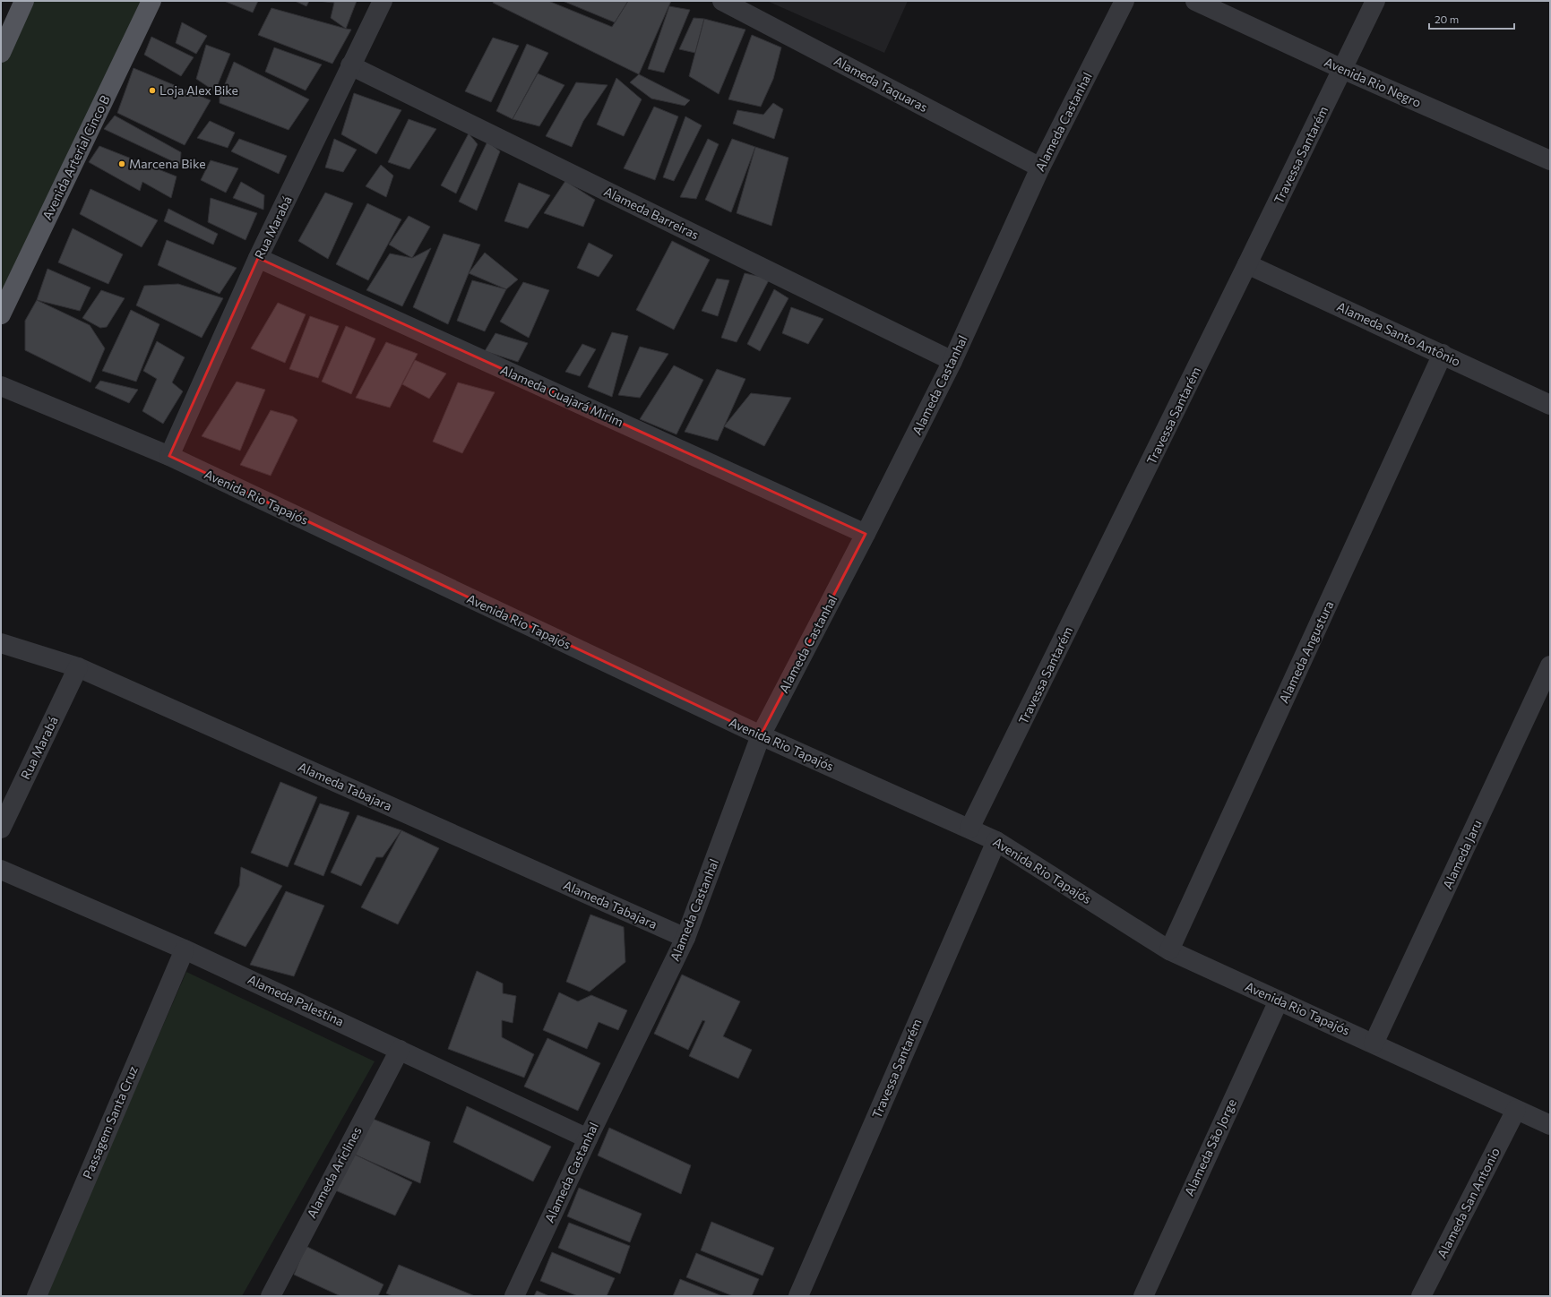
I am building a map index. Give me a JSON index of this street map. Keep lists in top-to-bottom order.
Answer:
{
  "streets": {
    "main road": ["Avenida Arterial Cinco B"],
    "street": [
      "Avenida Rio Negro",
      "Alameda Taquaras",
      "Alameda Castanhal",
      "Travessa Santarém",
      "Alameda Barreiras",
      "Rua Marabá",
      "Alameda Santo Antônio",
      "Alameda Guajará Mirim",
      "Avenida Rio Tapajós",
      "Alameda Angustura",
      "Alameda Tabajara",
      "Alameda Jaru",
      "Alameda Palestina",
      "Passagem Santa Cruz",
      "Alameda São Jorge",
      "Alameda Ariclines",
      "Alameda San Antonio"
    ]
  },
  "crossings": [
    ["Avenida Rio Negro", "Travessa Santarém"],
    ["Alameda Taquaras", "Alameda Castanhal"],
    ["Alameda Castanhal", "Alameda Barreiras"],
    ["Alameda Castanhal", "Alameda Guajará Mirim"],
    ["Alameda Castanhal", "Avenida Rio Tapajós"],
    ["Alameda Castanhal", "Alameda Tabajara"],
    ["Alameda Castanhal", "Alameda Palestina"],
    ["Travessa Santarém", "Alameda Santo Antônio"],
    ["Travessa Santarém", "Avenida Rio Tapajós"],
    ["Alameda Barreiras", "Rua Marabá"],
    ["Rua Marabá", "Alameda Guajará Mirim"],
    ["Rua Marabá", "Avenida Rio Tapajós"],
    ["Rua Marabá", "Alameda Tabajara"],
    ["Alameda Santo Antônio", "Alameda Angustura"],
    ["Avenida Rio Tapajós", "Alameda Angustura"],
    ["Avenida Rio Tapajós", "Alameda Jaru"],
    ["Avenida Rio Tapajós", "Alameda São Jorge"],
    ["Avenida Rio Tapajós", "Alameda San Antonio"],
    ["Alameda Palestina", "Passagem Santa Cruz"],
    ["Alameda Palestina", "Alameda Ariclines"]
  ],
  "places": ["Loja Alex Bike", "Marcena Bike"],
  "scale_bar": "20 m"
}
